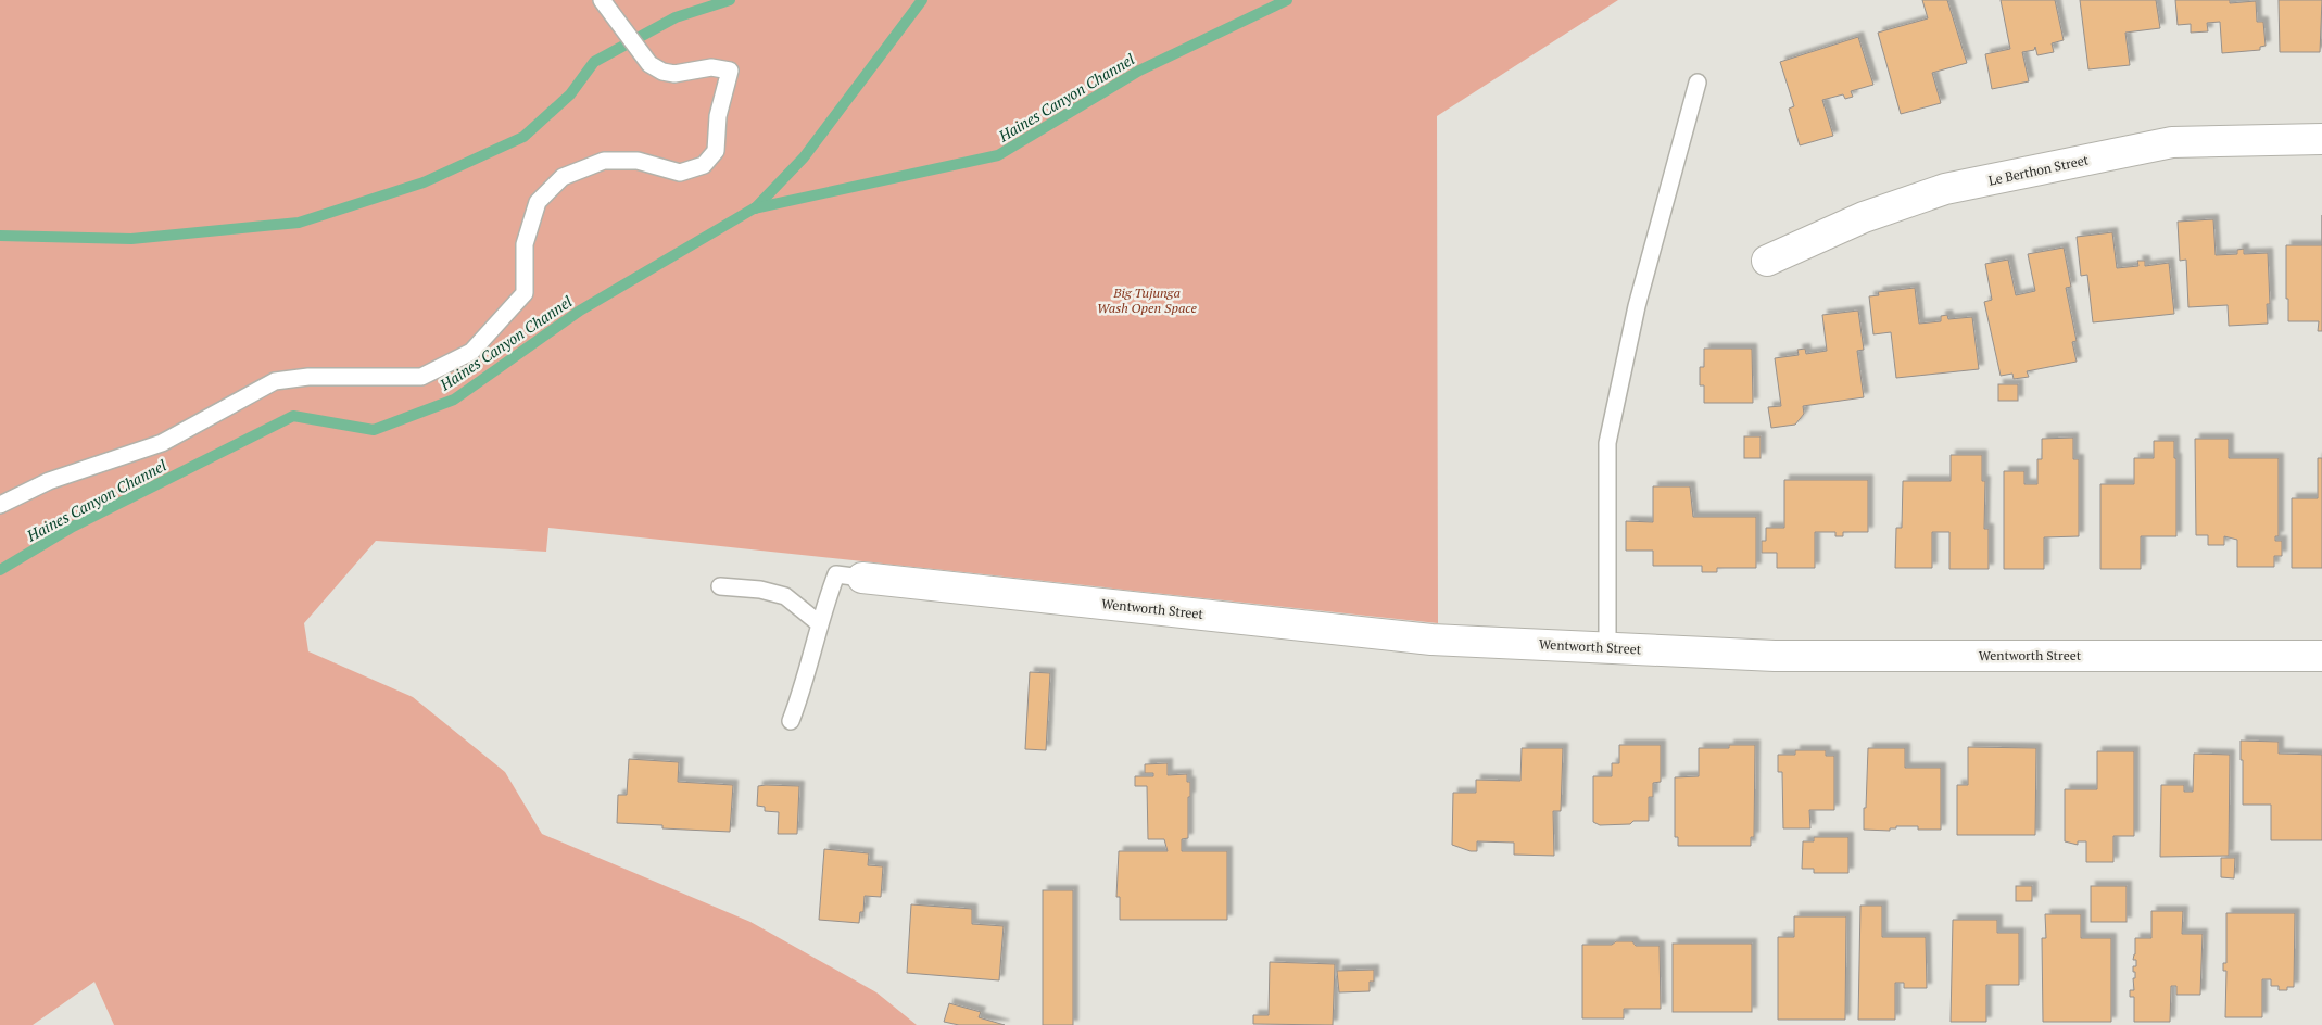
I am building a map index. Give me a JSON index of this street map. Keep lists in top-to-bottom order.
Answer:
{
  "streets": {
    "street": ["Le Berthon Street", "Wentworth Street"]
  },
  "water": ["Haines Canyon Channel"],
  "parks": ["Big Tujunga Wash Open Space"]
}
